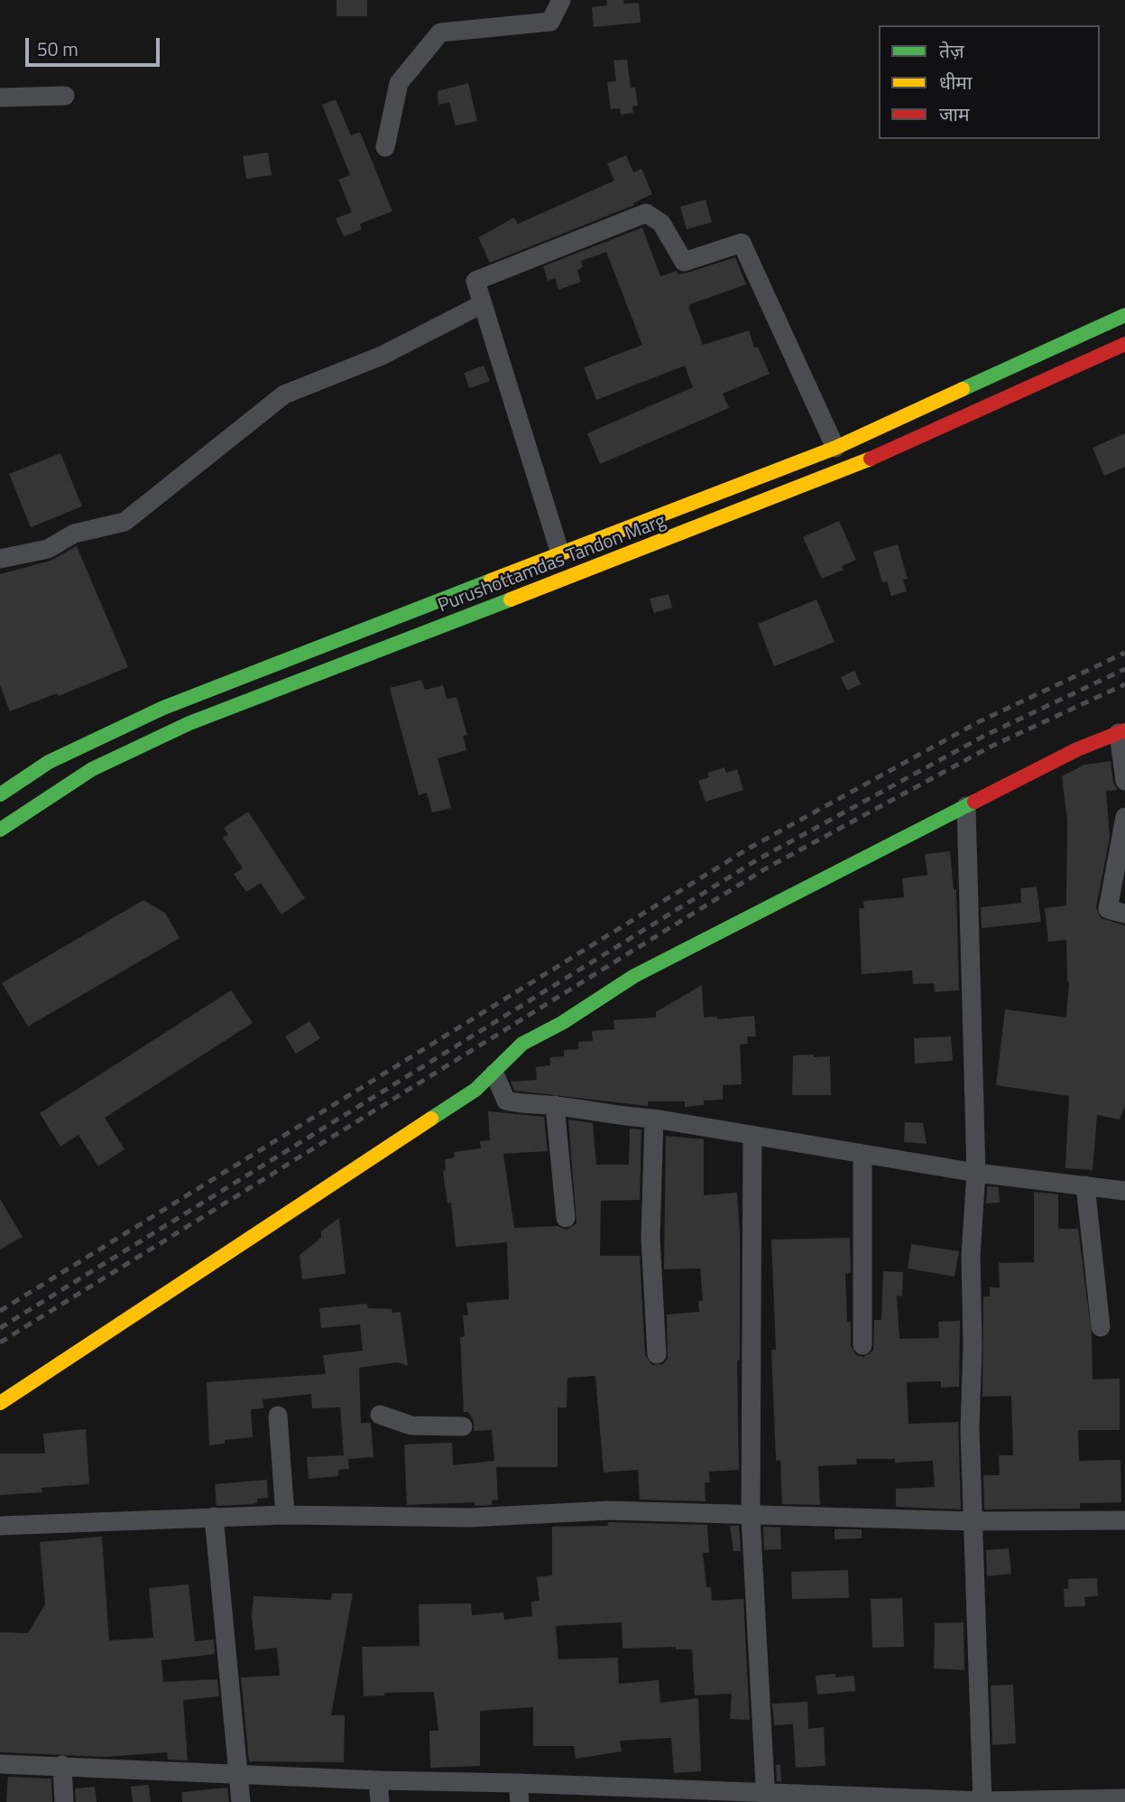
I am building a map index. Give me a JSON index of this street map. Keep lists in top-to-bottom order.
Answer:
{
  "streets": {
    "main road": ["Purushottamdas Tandon Marg"]
  },
  "legend": ["तेज़", "धीमा", "जाम"],
  "scale_bar": "50 m"
}
